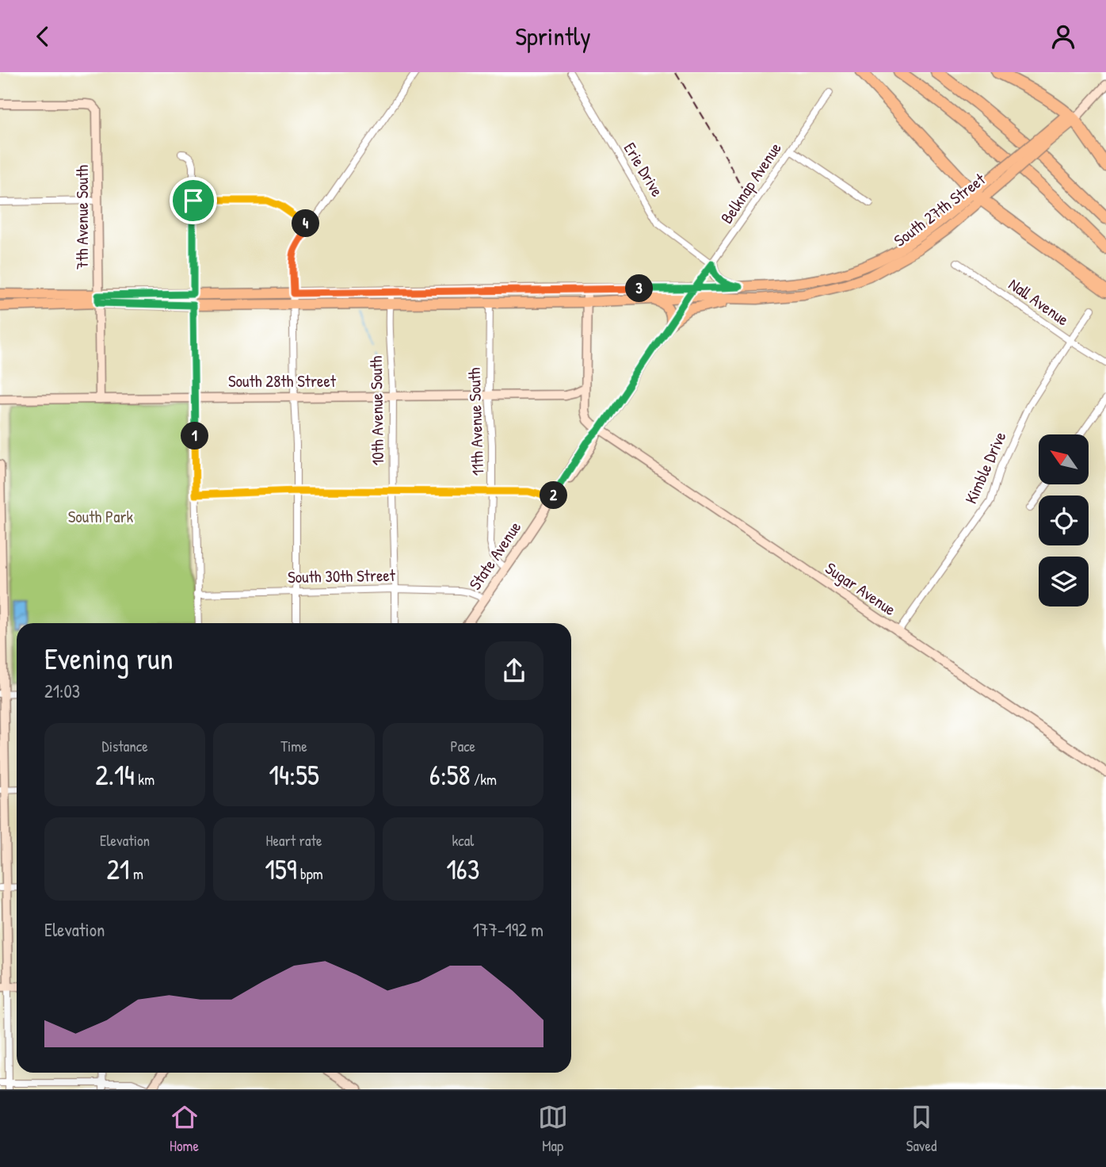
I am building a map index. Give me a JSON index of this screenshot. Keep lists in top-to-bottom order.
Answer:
{
  "streets": {
    "main road": ["South 27th Street"],
    "street": [
      "Erie Drive",
      "Belknap Avenue",
      "7th Avenue South",
      "Nall Avenue",
      "South 28th Street",
      "10th Avenue South",
      "11th Avenue South",
      "Kimble Drive",
      "State Avenue",
      "South 30th Street",
      "Sugar Avenue"
    ]
  },
  "crossings": [
    ["Erie Drive", "Belknap Avenue"],
    ["Belknap Avenue", "South 27th Street"],
    ["Belknap Avenue", "State Avenue"],
    ["South 27th Street", "7th Avenue South"],
    ["South 27th Street", "10th Avenue South"],
    ["South 27th Street", "11th Avenue South"],
    ["South 27th Street", "State Avenue"],
    ["7th Avenue South", "South 28th Street"],
    ["Nall Avenue", "Kimble Drive"],
    ["South 28th Street", "10th Avenue South"],
    ["South 28th Street", "11th Avenue South"],
    ["10th Avenue South", "South 30th Street"],
    ["11th Avenue South", "State Avenue"],
    ["Kimble Drive", "Sugar Avenue"],
    ["State Avenue", "South 30th Street"],
    ["State Avenue", "Sugar Avenue"]
  ],
  "parks": ["South Park"],
  "north": "top left",
  "page": {
    "header": "Sprintly",
    "pins": [
      "4",
      "3",
      "1",
      "2"
    ],
    "heading": ["Evening run", "21:03"],
    "stats": [
      ["Distance", "2.14 km"],
      ["Time", "14:55"],
      ["Pace", "6:58 /km"],
      ["Elevation", "21 m"],
      ["Heart rate", "159 bpm"],
      ["kcal", "163"]
    ],
    "chart": ["Elevation", "177–192 m"],
    "tabs": ["Home", "Map", "Saved"]
  }
}
